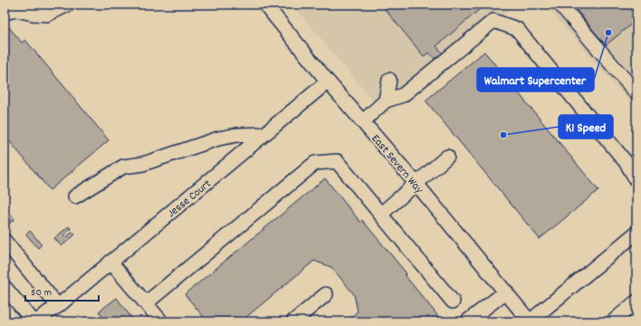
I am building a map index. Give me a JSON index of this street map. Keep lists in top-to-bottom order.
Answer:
{
  "streets": {
    "street": ["East Severn Way", "Jesse Court"]
  },
  "crossings": [
    ["East Severn Way", "Jesse Court"]
  ],
  "places": ["Walmart Supercenter", "K1 Speed"],
  "scale_bar": "50 m"
}
